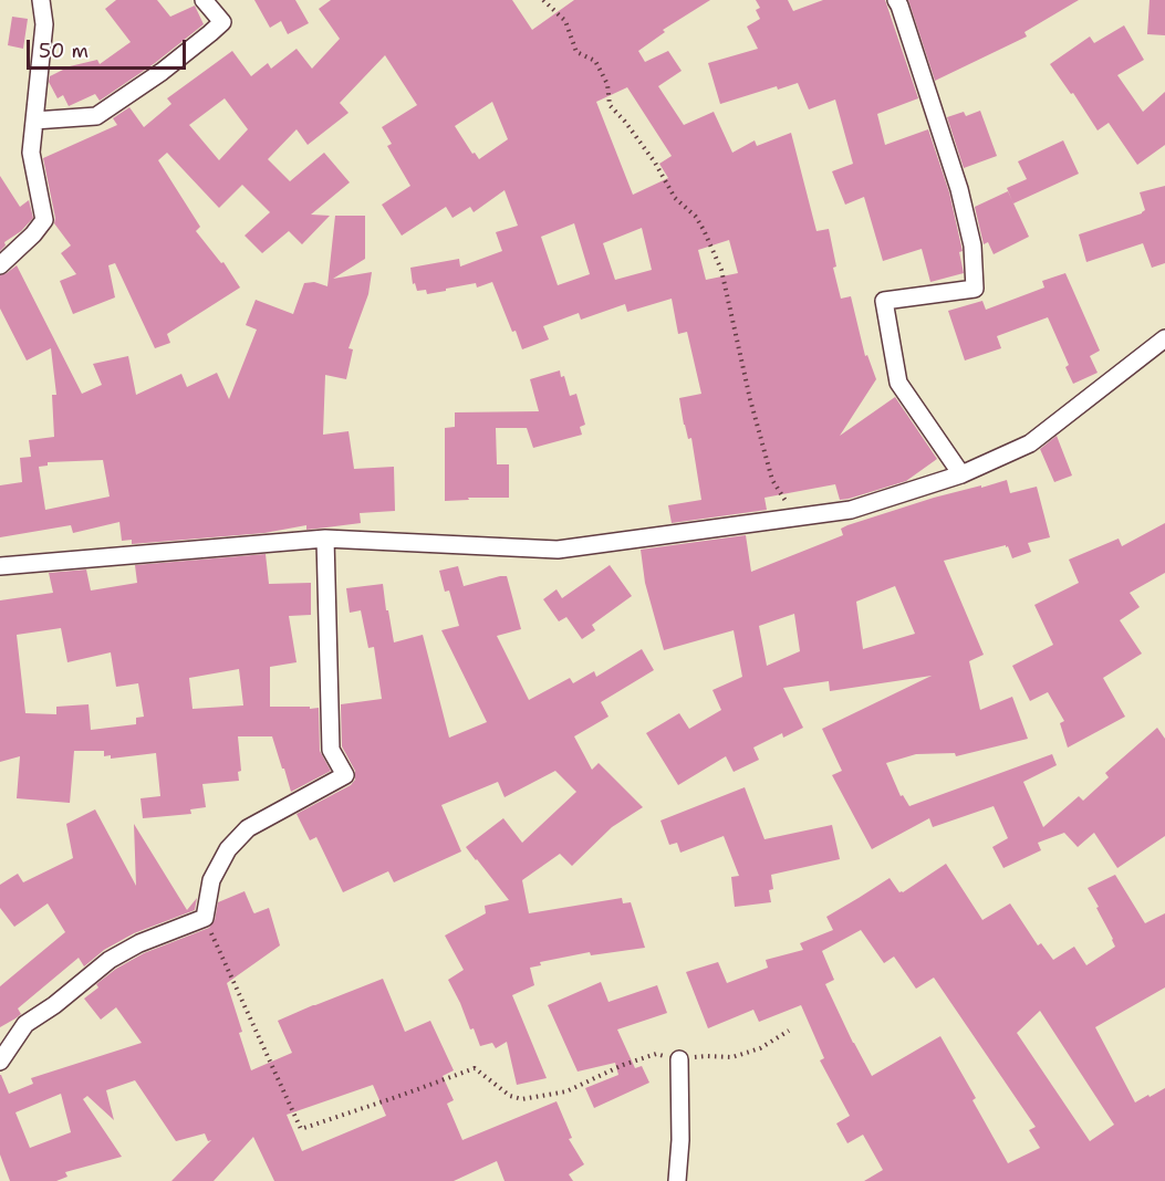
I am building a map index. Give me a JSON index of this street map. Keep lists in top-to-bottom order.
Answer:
{
  "scale_bar": "50 m"
}
